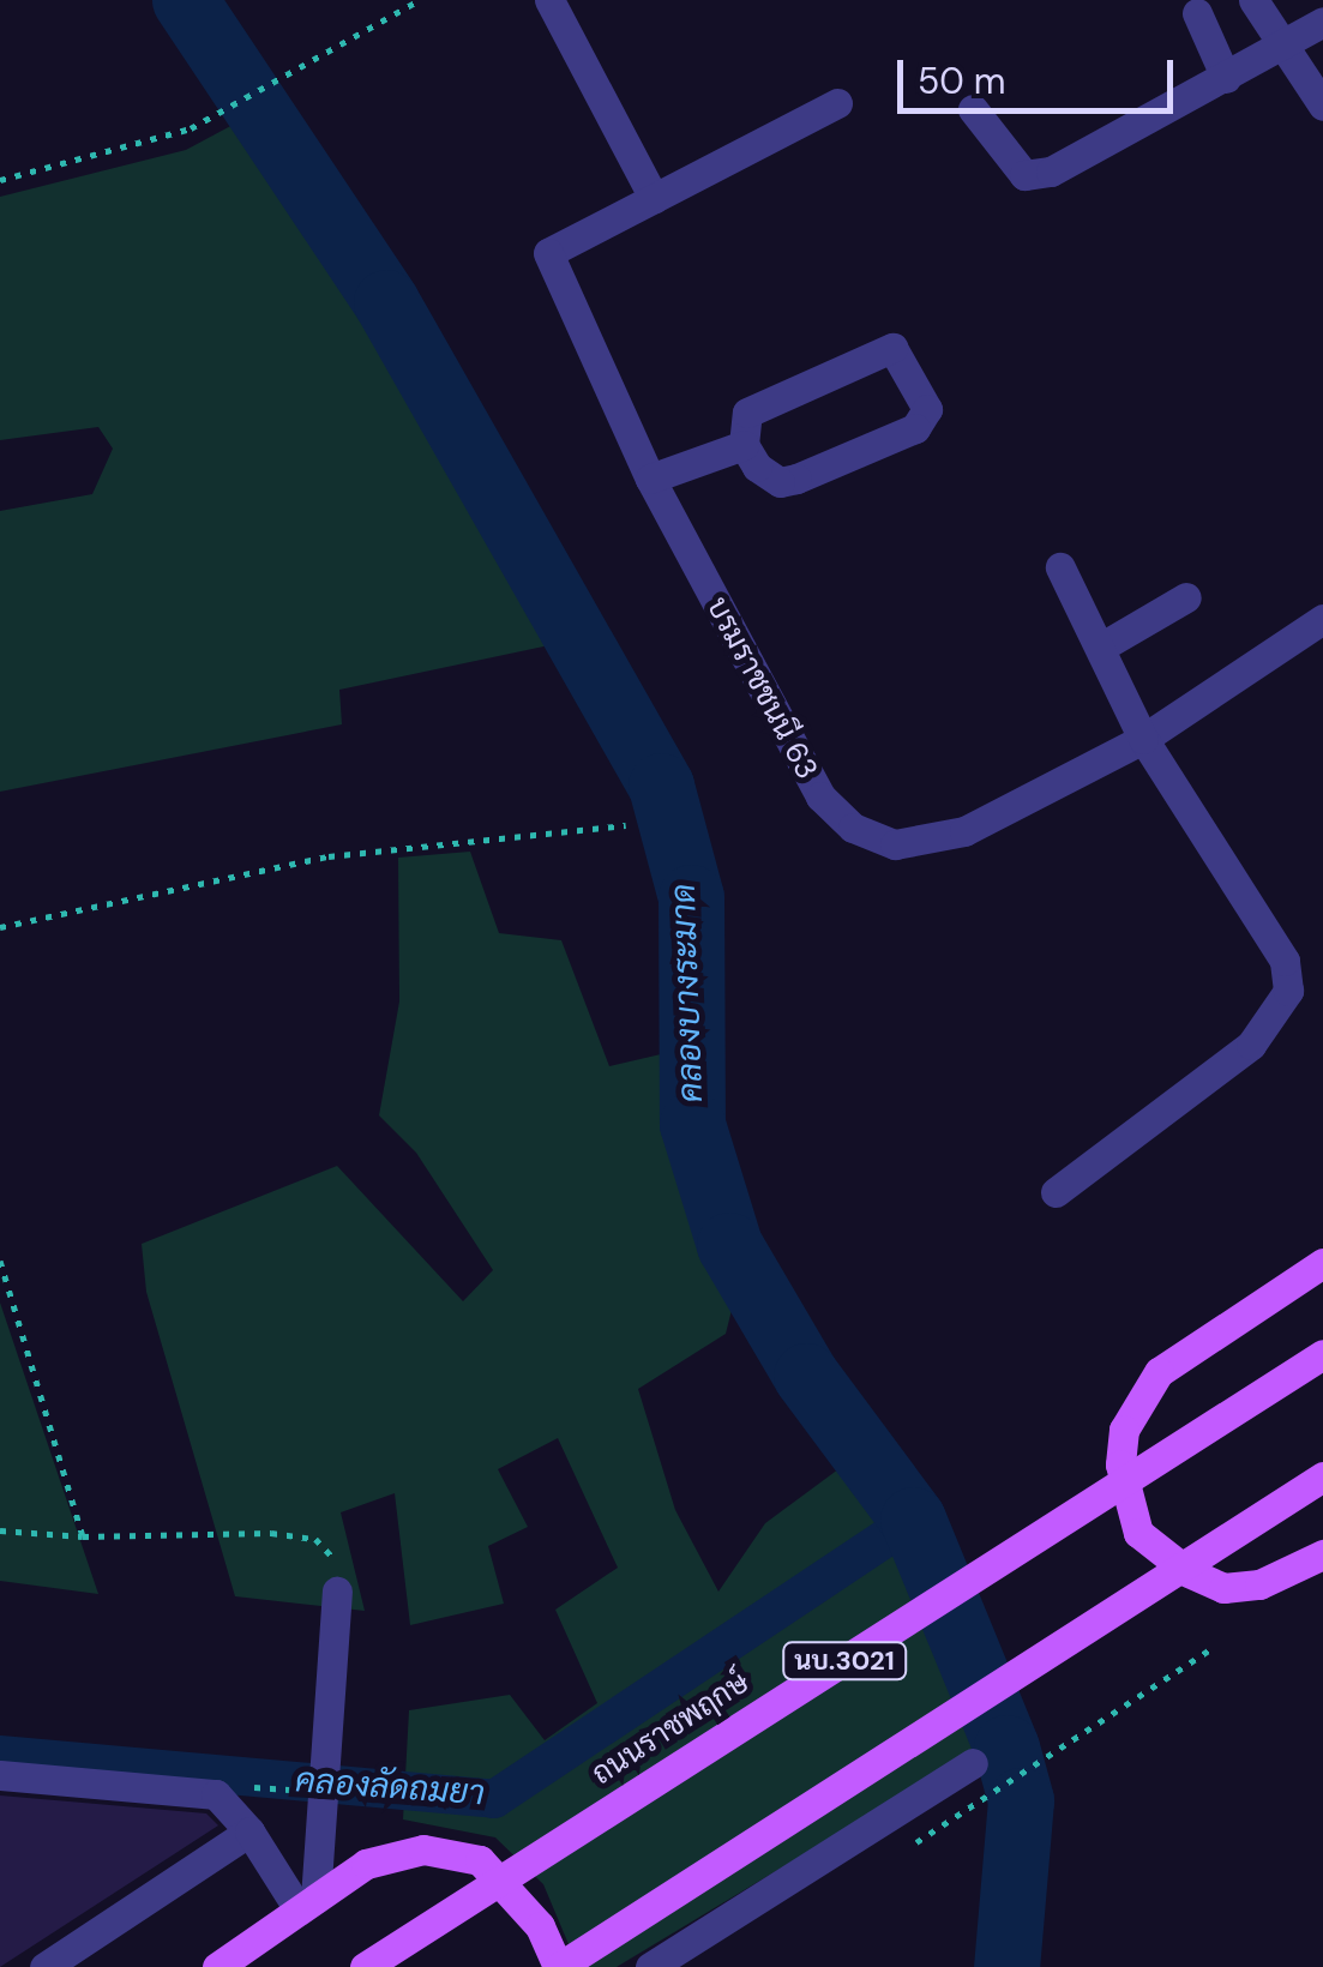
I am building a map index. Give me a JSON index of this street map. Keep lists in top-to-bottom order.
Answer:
{
  "streets": {
    "main road": ["นบ.3021", "ถนนราชพฤกษ์"],
    "street": ["บรมราชชนนี 63"]
  },
  "water": ["คลองบางระมาด", "คลองลัดถมยา"],
  "scale_bar": "50 m"
}
